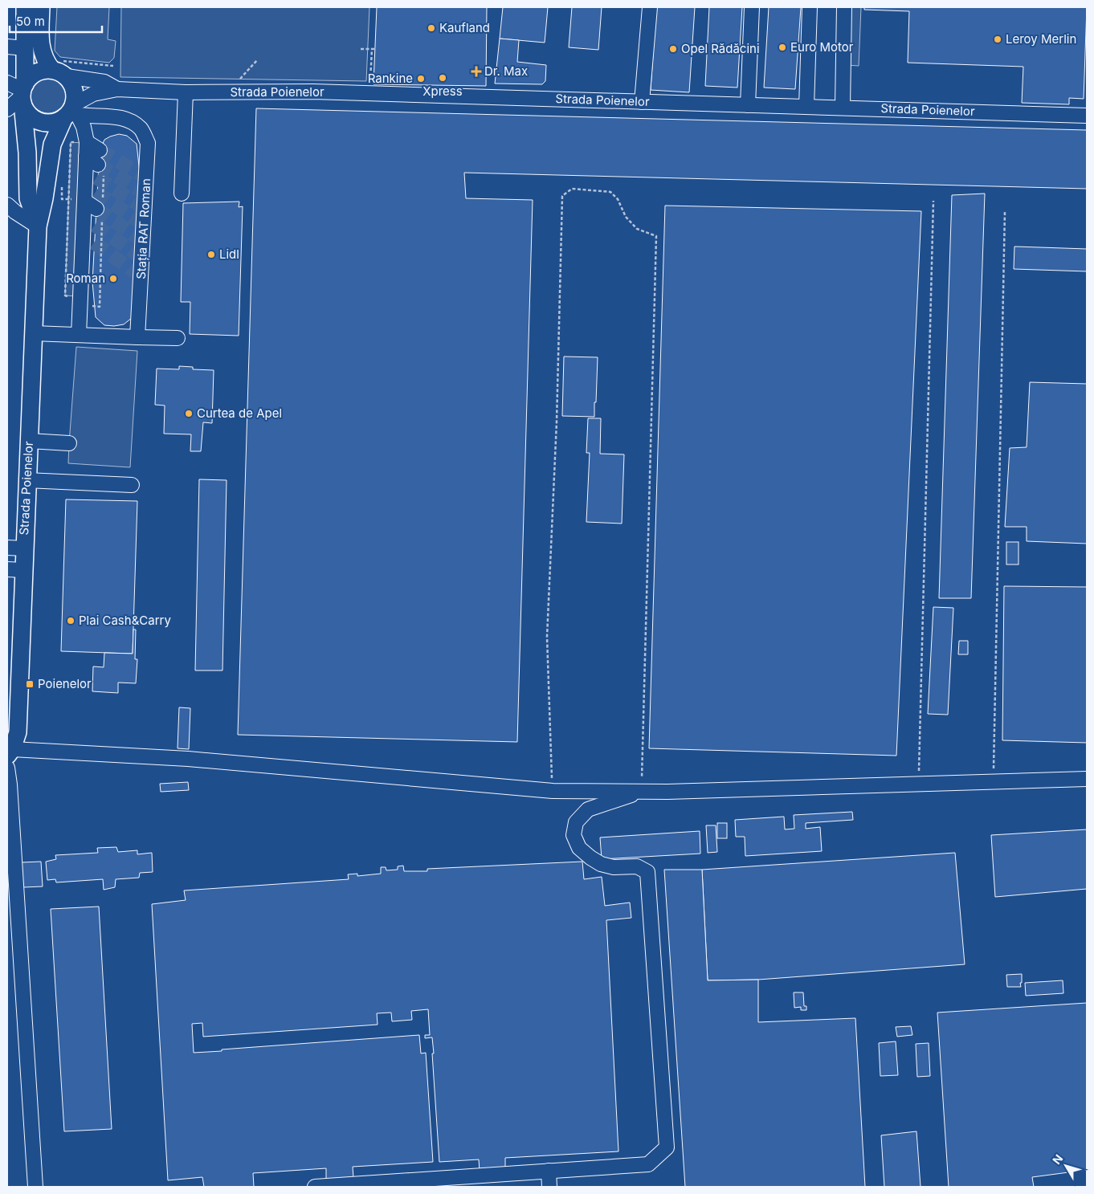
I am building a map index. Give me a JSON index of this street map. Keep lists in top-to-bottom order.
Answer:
{
  "streets": {
    "main road": ["Strada Poienelor"],
    "street": ["Stația RAT Roman"]
  },
  "crossings": [
    ["Strada Poienelor", "Stația RAT Roman"]
  ],
  "places": {
    "other": [
      "Kaufland",
      "Leroy Merlin",
      "Euro Motor",
      "Opel Rădăcini",
      "Xpress",
      "Rankine",
      "Lidl",
      "Roman",
      "Curtea de Apel",
      "Plai Cash&Carry"
    ],
    "health": ["Dr. Max"],
    "transit": ["Poienelor"]
  },
  "scale_bar": "50 m",
  "north": "top left"
}
